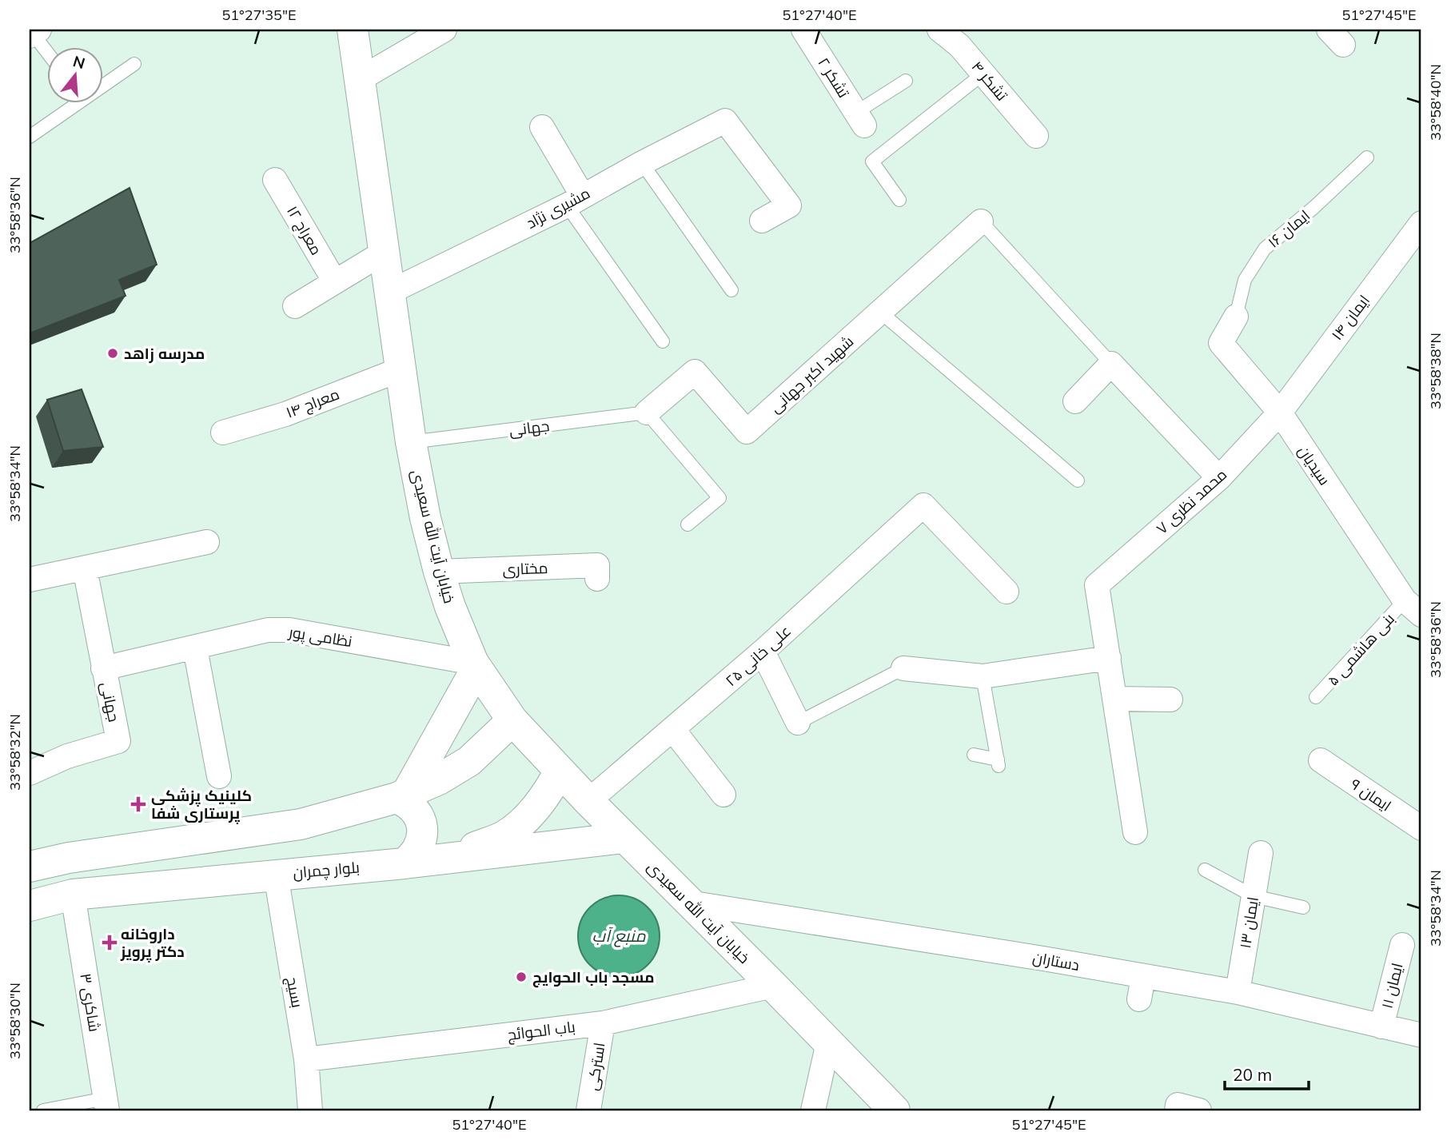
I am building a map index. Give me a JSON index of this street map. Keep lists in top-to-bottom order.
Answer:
{
  "streets": {
    "main road": ["خیابان آیت الله سعیدی", "بلوار چمران"],
    "street": [
      "تشکر ۲",
      "تشکر ۴",
      "مشیری نژاد",
      "معراج ۱۲",
      "ایمان ۱۴",
      "شهید اکبر جهانی",
      "معراج ۱۴",
      "جهانی",
      "سیدیان",
      "محمد نظری ۷",
      "مختاری",
      "نظامی پور",
      "علی خانی ۲۵",
      "ایمان ۹",
      "ایمان ۱۳",
      "دستاران",
      "ایمان ۱۱",
      "بسیج",
      "شاکری ۳",
      "باب الحوائج",
      "استرکی"
    ],
    "lane": ["ایمان ۱۶", "بنی هاشمی ۵"]
  },
  "crossings": [
    ["مشیری نژاد", "خیابان آیت الله سعیدی"],
    ["ایمان ۱۶", "سیدیان"],
    ["ایمان ۱۴", "سیدیان"],
    ["ایمان ۱۴", "محمد نظری ۷"],
    ["شهید اکبر جهانی", "جهانی"],
    ["معراج ۱۴", "خیابان آیت الله سعیدی"],
    ["جهانی", "خیابان آیت الله سعیدی"],
    ["جهانی", "نظامی پور"],
    ["سیدیان", "محمد نظری ۷"],
    ["سیدیان", "بنی هاشمی ۵"],
    ["خیابان آیت الله سعیدی", "مختاری"],
    ["خیابان آیت الله سعیدی", "نظامی پور"],
    ["خیابان آیت الله سعیدی", "علی خانی ۲۵"],
    ["خیابان آیت الله سعیدی", "بلوار چمران"],
    ["خیابان آیت الله سعیدی", "دستاران"],
    ["خیابان آیت الله سعیدی", "باب الحوائج"],
    ["بلوار چمران", "بسیج"],
    ["بلوار چمران", "شاکری ۳"],
    ["ایمان ۱۳", "دستاران"],
    ["دستاران", "ایمان ۱۱"],
    ["بسیج", "باب الحوائج"],
    ["باب الحوائج", "استرکی"]
  ],
  "water": ["منبع آب"],
  "places": {
    "other": ["مدرسه زاهد", "مسجد باب الحوایج"],
    "health": ["کلینیک پزشکی پرستاری شفا", "داروخانه دکتر پرویز"]
  },
  "scale_bar": "20 m",
  "north": "top",
  "coordinates": [
    "51°27'35\"E",
    "51°27'40\"E",
    "51°27'45\"E",
    "33°58'40\"N",
    "33°58'36\"N",
    "33°58'38\"N",
    "33°58'34\"N",
    "33°58'32\"N",
    "33°58'30\"N"
  ]
}
